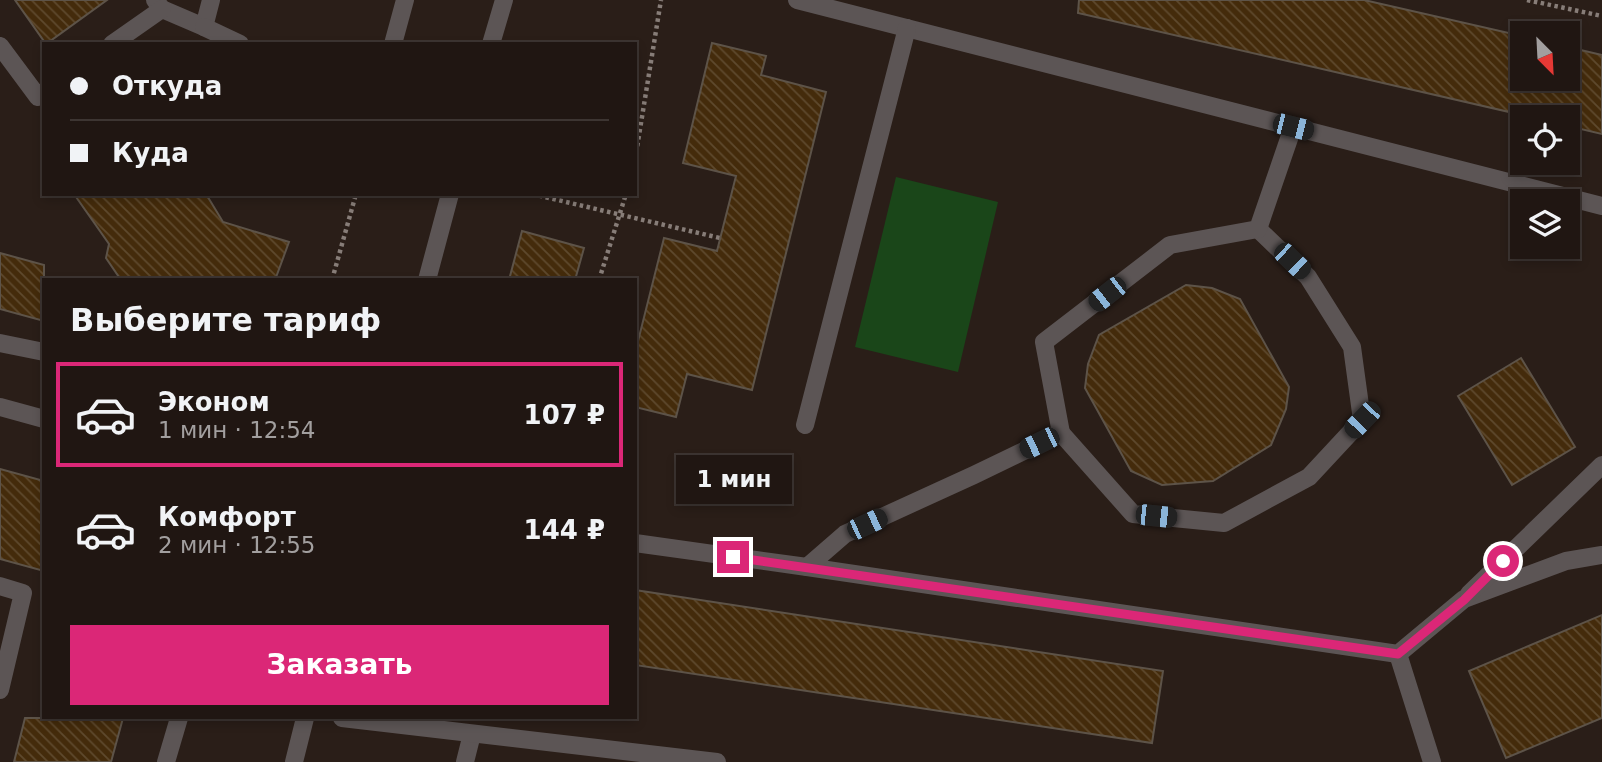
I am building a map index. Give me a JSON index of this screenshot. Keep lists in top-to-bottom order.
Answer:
{
  "north": "bottom right",
  "page": {
    "banner": ["Откуда", "Куда"],
    "heading": "Выберите тариф",
    "list": [
      {
        "name": "Эконом",
        "note": "1 мин · 12:54",
        "value": "107 ₽"
      },
      {
        "name": "Комфорт",
        "note": "2 мин · 12:55",
        "value": "144 ₽"
      }
    ],
    "bubble": "1 мин",
    "buttons": "Заказать"
  }
}
